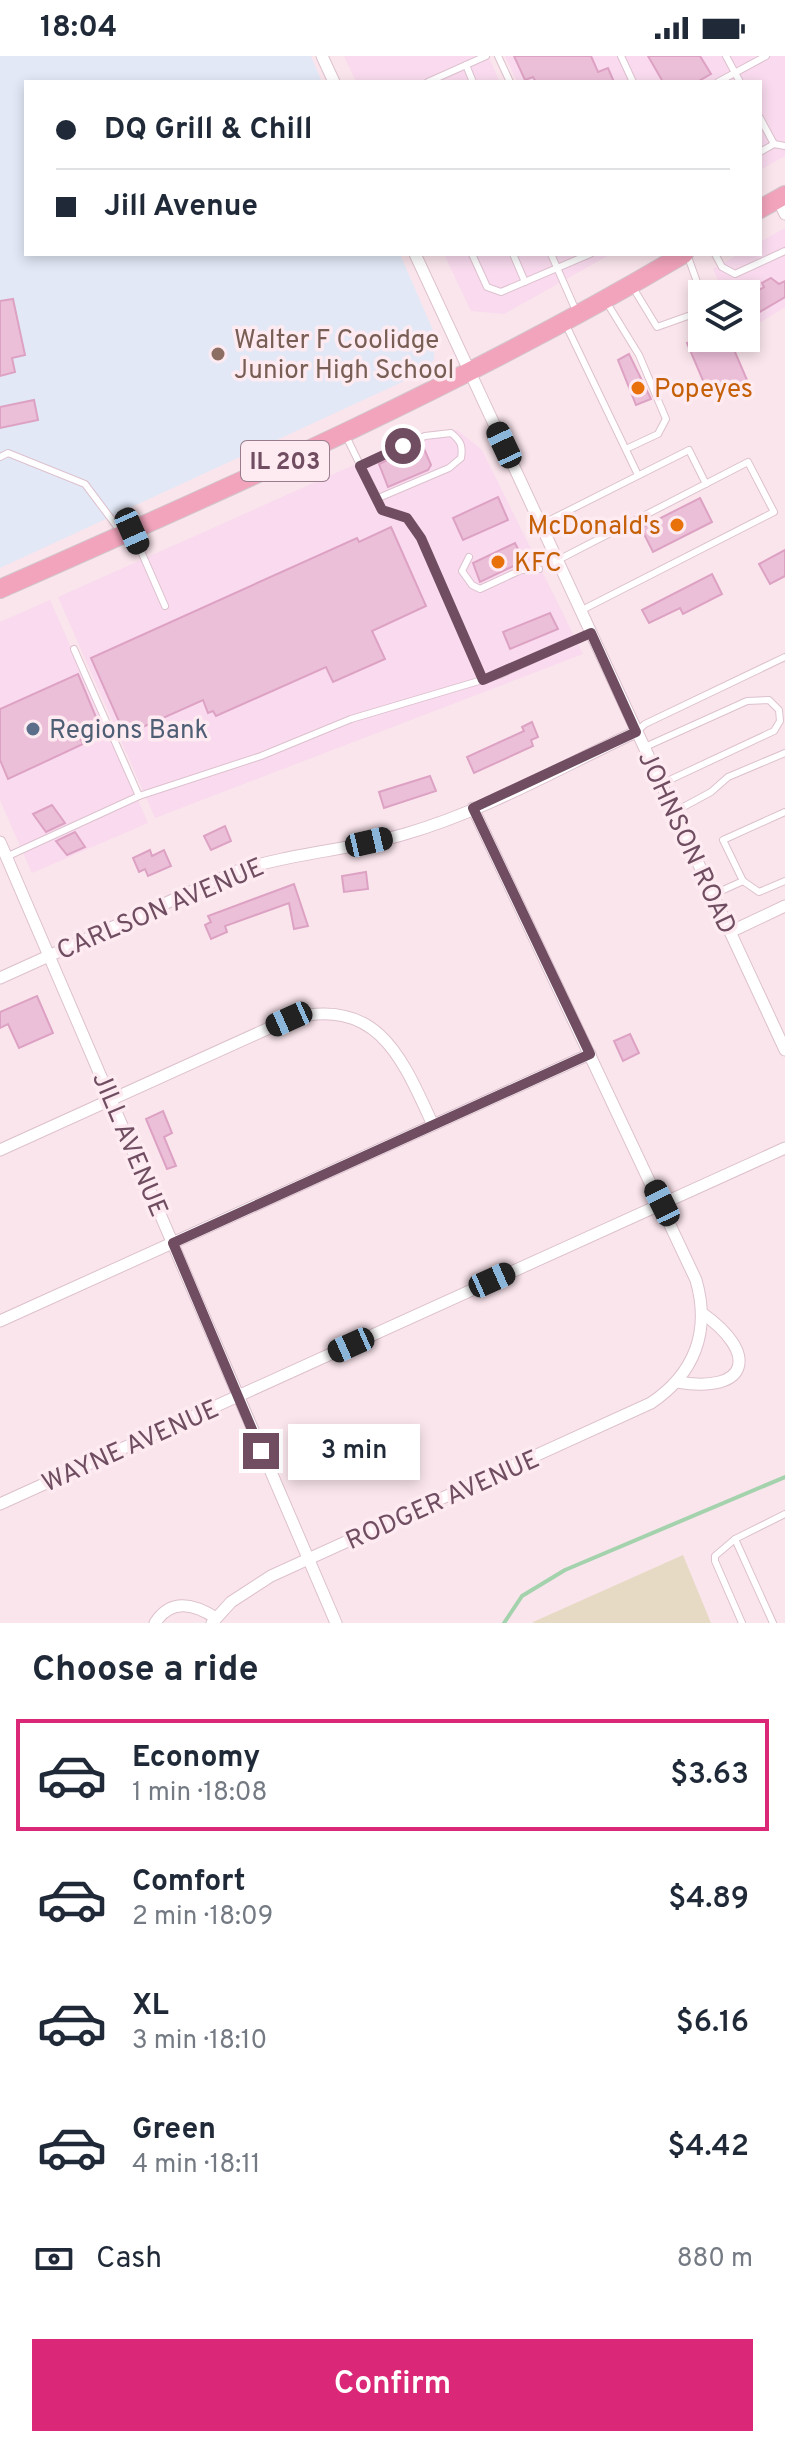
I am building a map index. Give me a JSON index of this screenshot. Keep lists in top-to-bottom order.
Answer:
{
  "streets": {
    "main road": ["IL 203"],
    "street": [
      "JOHNSON ROAD",
      "CARLSON AVENUE",
      "JILL AVENUE",
      "WAYNE AVENUE",
      "RODGER AVENUE"
    ]
  },
  "crossings": [
    ["IL 203", "JOHNSON ROAD"],
    ["JOHNSON ROAD", "CARLSON AVENUE"],
    ["CARLSON AVENUE", "JILL AVENUE"],
    ["CARLSON AVENUE", "RODGER AVENUE"],
    ["JILL AVENUE", "WAYNE AVENUE"],
    ["JILL AVENUE", "RODGER AVENUE"],
    ["WAYNE AVENUE", "RODGER AVENUE"]
  ],
  "places": [
    "Walter F Coolidge Junior High School",
    "Popeyes",
    "McDonald's",
    "KFC",
    "Regions Bank"
  ],
  "page": {
    "status": "18:04",
    "banner": ["DQ Grill & Chill", "Jill Avenue"],
    "bubble": "3 min",
    "heading": "Choose a ride",
    "list": [
      {
        "name": "Economy",
        "note": "1 min · 18:08",
        "value": "$3.63"
      },
      {
        "name": "Comfort",
        "note": "2 min · 18:09",
        "value": "$4.89"
      },
      {
        "name": "XL",
        "note": "3 min · 18:10",
        "value": "$6.16"
      },
      {
        "name": "Green",
        "note": "4 min · 18:11",
        "value": "$4.42"
      }
    ],
    "pay": ["Cash", "880 m"],
    "buttons": "Confirm"
  }
}
